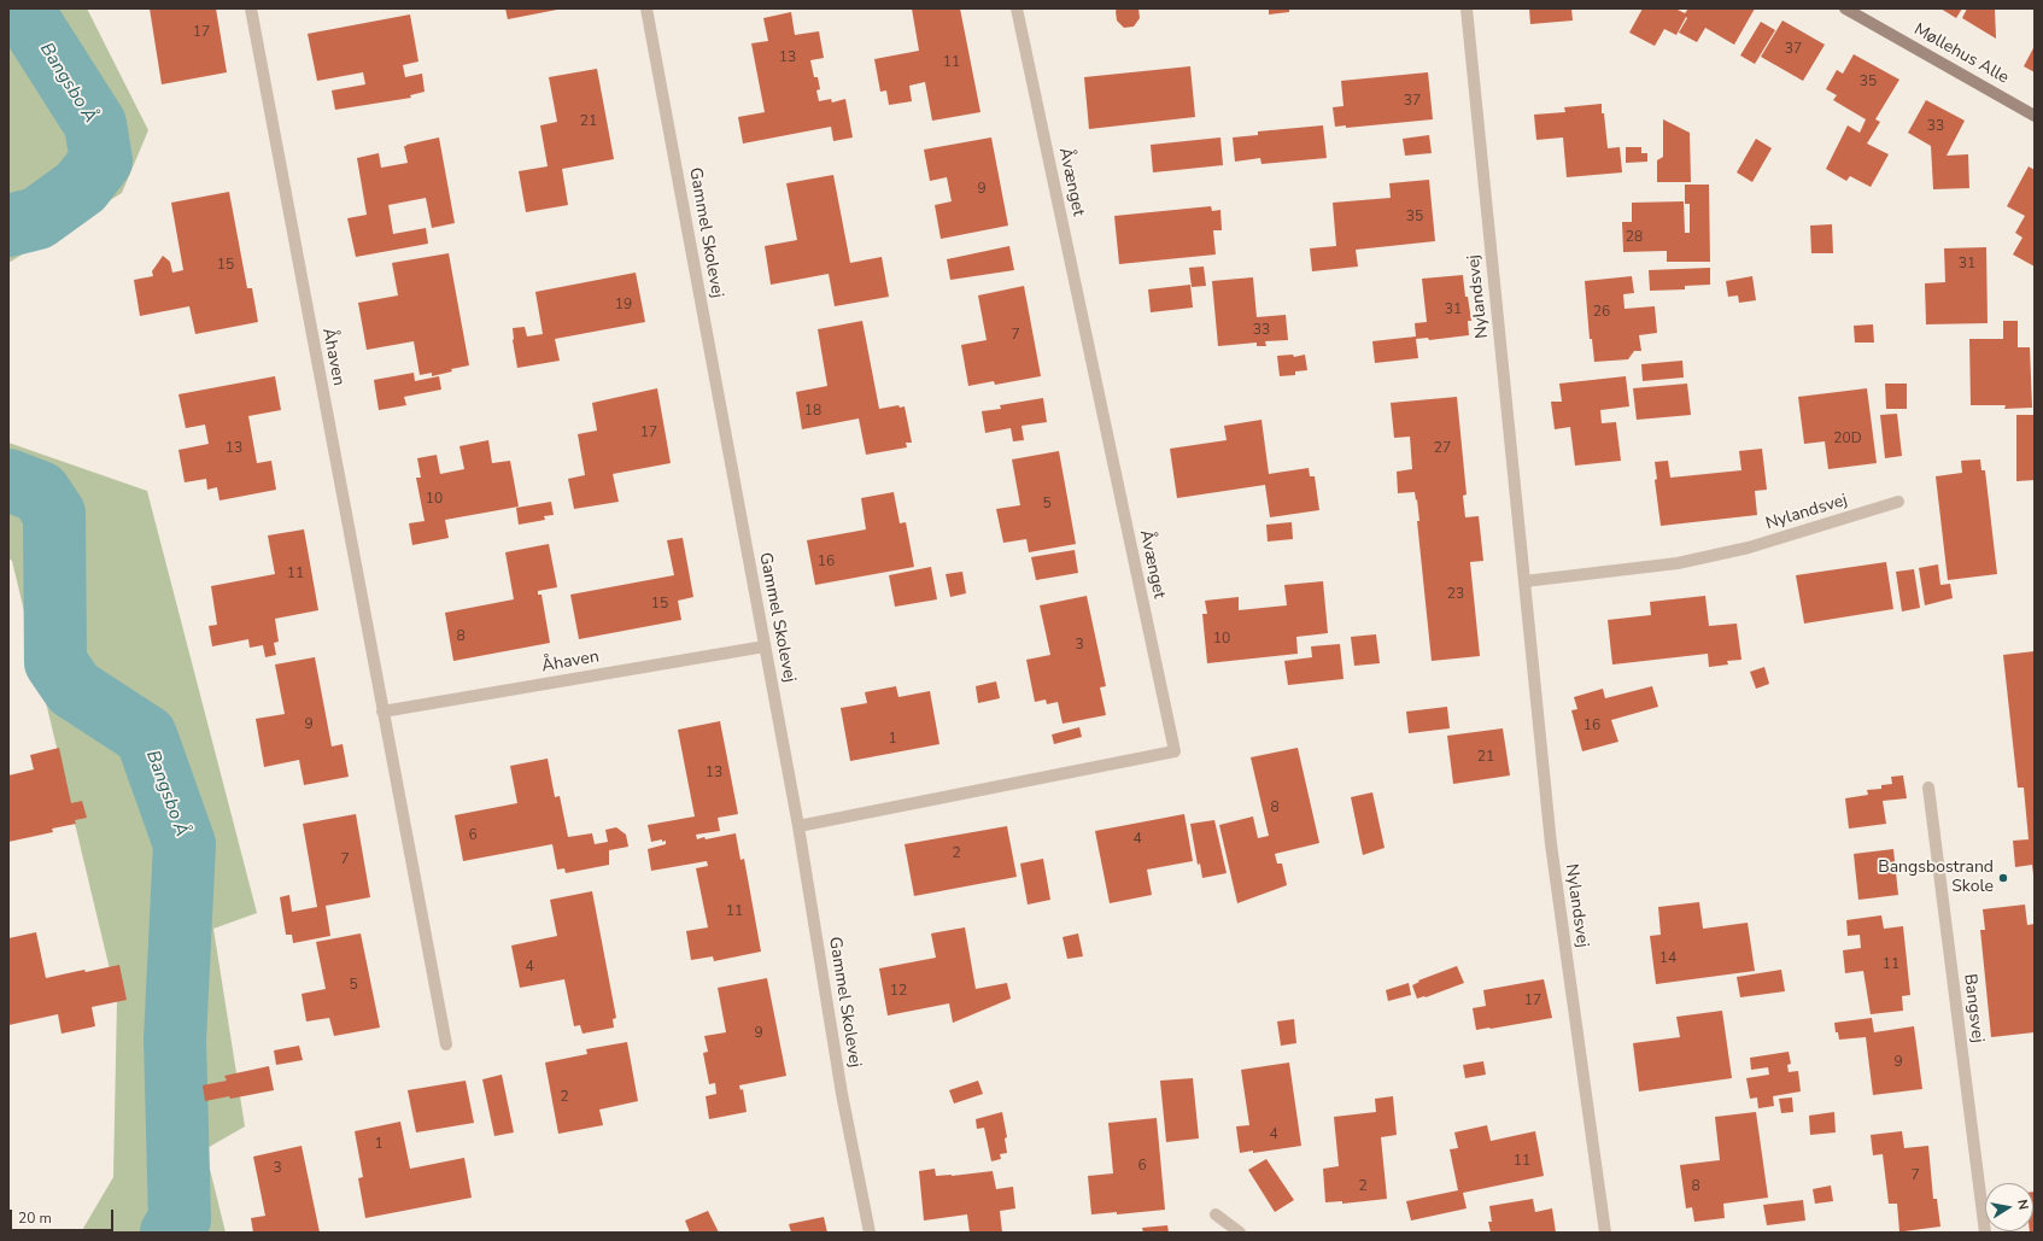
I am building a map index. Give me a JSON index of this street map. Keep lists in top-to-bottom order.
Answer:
{
  "streets": {
    "street": [
      "Møllehus Alle",
      "Åvænget",
      "Gammel Skolevej",
      "Nylandsvej",
      "Åhaven",
      "Bangsvej"
    ]
  },
  "crossings": [
    ["Åvænget", "Gammel Skolevej"],
    ["Gammel Skolevej", "Åhaven"]
  ],
  "water": ["Bangsbo Å"],
  "places": ["Bangsbostrand Skole"],
  "house_numbers": [
    "17",
    "37",
    "13",
    "11",
    "35",
    "37",
    "21",
    "33",
    "9",
    "35",
    "28",
    "31",
    "15",
    "19",
    "31",
    "26",
    "33",
    "7",
    "18",
    "17",
    "20D",
    "13",
    "27",
    "10",
    "5",
    "16",
    "11",
    "23",
    "15",
    "8",
    "10",
    "3",
    "9",
    "16",
    "1",
    "21",
    "13",
    "8",
    "6",
    "4",
    "2",
    "7",
    "11",
    "14",
    "11",
    "4",
    "5",
    "12",
    "17",
    "9",
    "9",
    "2",
    "4",
    "1",
    "11",
    "6",
    "3",
    "7",
    "2",
    "8"
  ],
  "scale_bar": "20 m",
  "north": "right"
}
